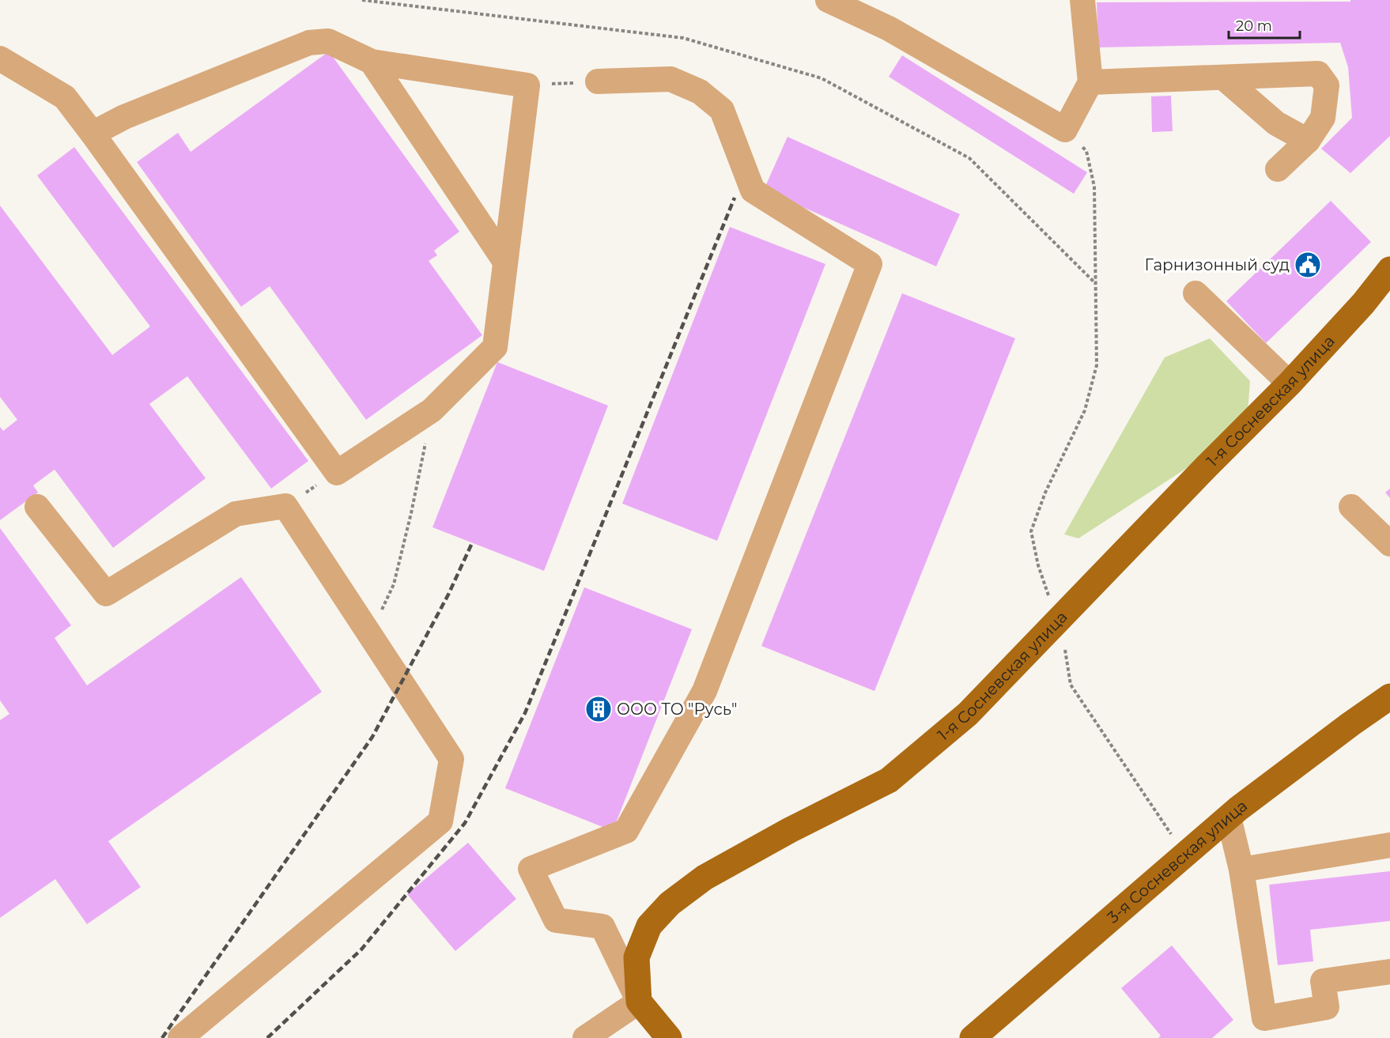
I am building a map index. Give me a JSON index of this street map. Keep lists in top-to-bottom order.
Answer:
{
  "streets": {
    "main road": ["1-я Сосневская улица", "3-я Сосневская улица"]
  },
  "places": {
    "public building": ["Гарнизонный суд"],
    "building": ["ООО ТО \"Русь\""]
  },
  "scale_bar": "20 m"
}
